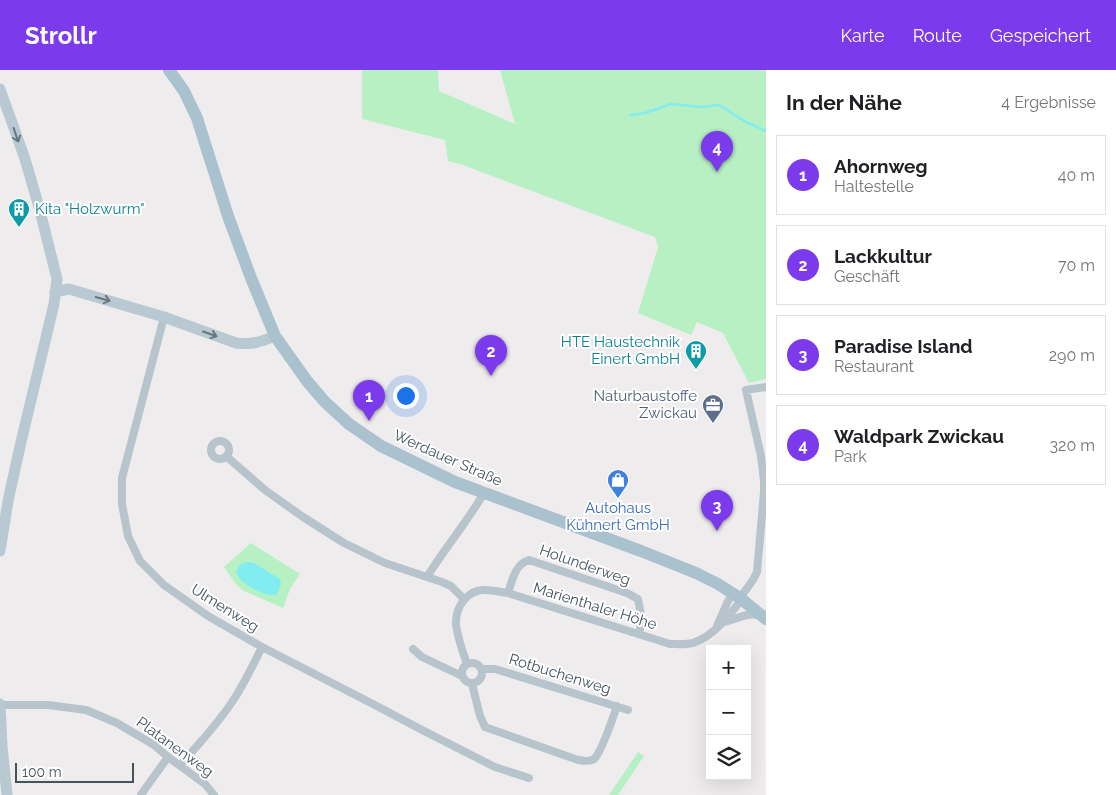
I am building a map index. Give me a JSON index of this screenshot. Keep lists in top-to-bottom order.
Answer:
{
  "streets": {
    "main road": ["Werdauer Straße"],
    "street": [
      "Holunderweg",
      "Marienthaler Höhe",
      "Ulmenweg",
      "Rotbuchenweg",
      "Platanenweg"
    ]
  },
  "crossings": [
    ["Werdauer Straße", "Marienthaler Höhe"],
    ["Holunderweg", "Marienthaler Höhe"]
  ],
  "places": {
    "building": ["Kita \"Holzwurm\"", "HTE Haustechnik Einert GmbH"],
    "office": ["Naturbaustoffe Zwickau"],
    "shop": ["Autohaus Kühnert GmbH"]
  },
  "scale_bar": "100 m",
  "page": {
    "header": "Strollr",
    "nav": ["Karte", "Route", "Gespeichert"],
    "heading": ["In der Nähe", "4 Ergebnisse"],
    "pins": [
      "4",
      "2",
      "1",
      "3"
    ],
    "list": [
      {
        "mark": "1",
        "name": "Ahornweg",
        "note": "Haltestelle",
        "value": "40 m"
      },
      {
        "mark": "2",
        "name": "Lackkultur",
        "note": "Geschäft",
        "value": "70 m"
      },
      {
        "mark": "3",
        "name": "Paradise Island",
        "note": "Restaurant",
        "value": "290 m"
      },
      {
        "mark": "4",
        "name": "Waldpark Zwickau",
        "note": "Park",
        "value": "320 m"
      }
    ],
    "map_buttons": ["+", "−"],
    "scale": "100 m"
  }
}
